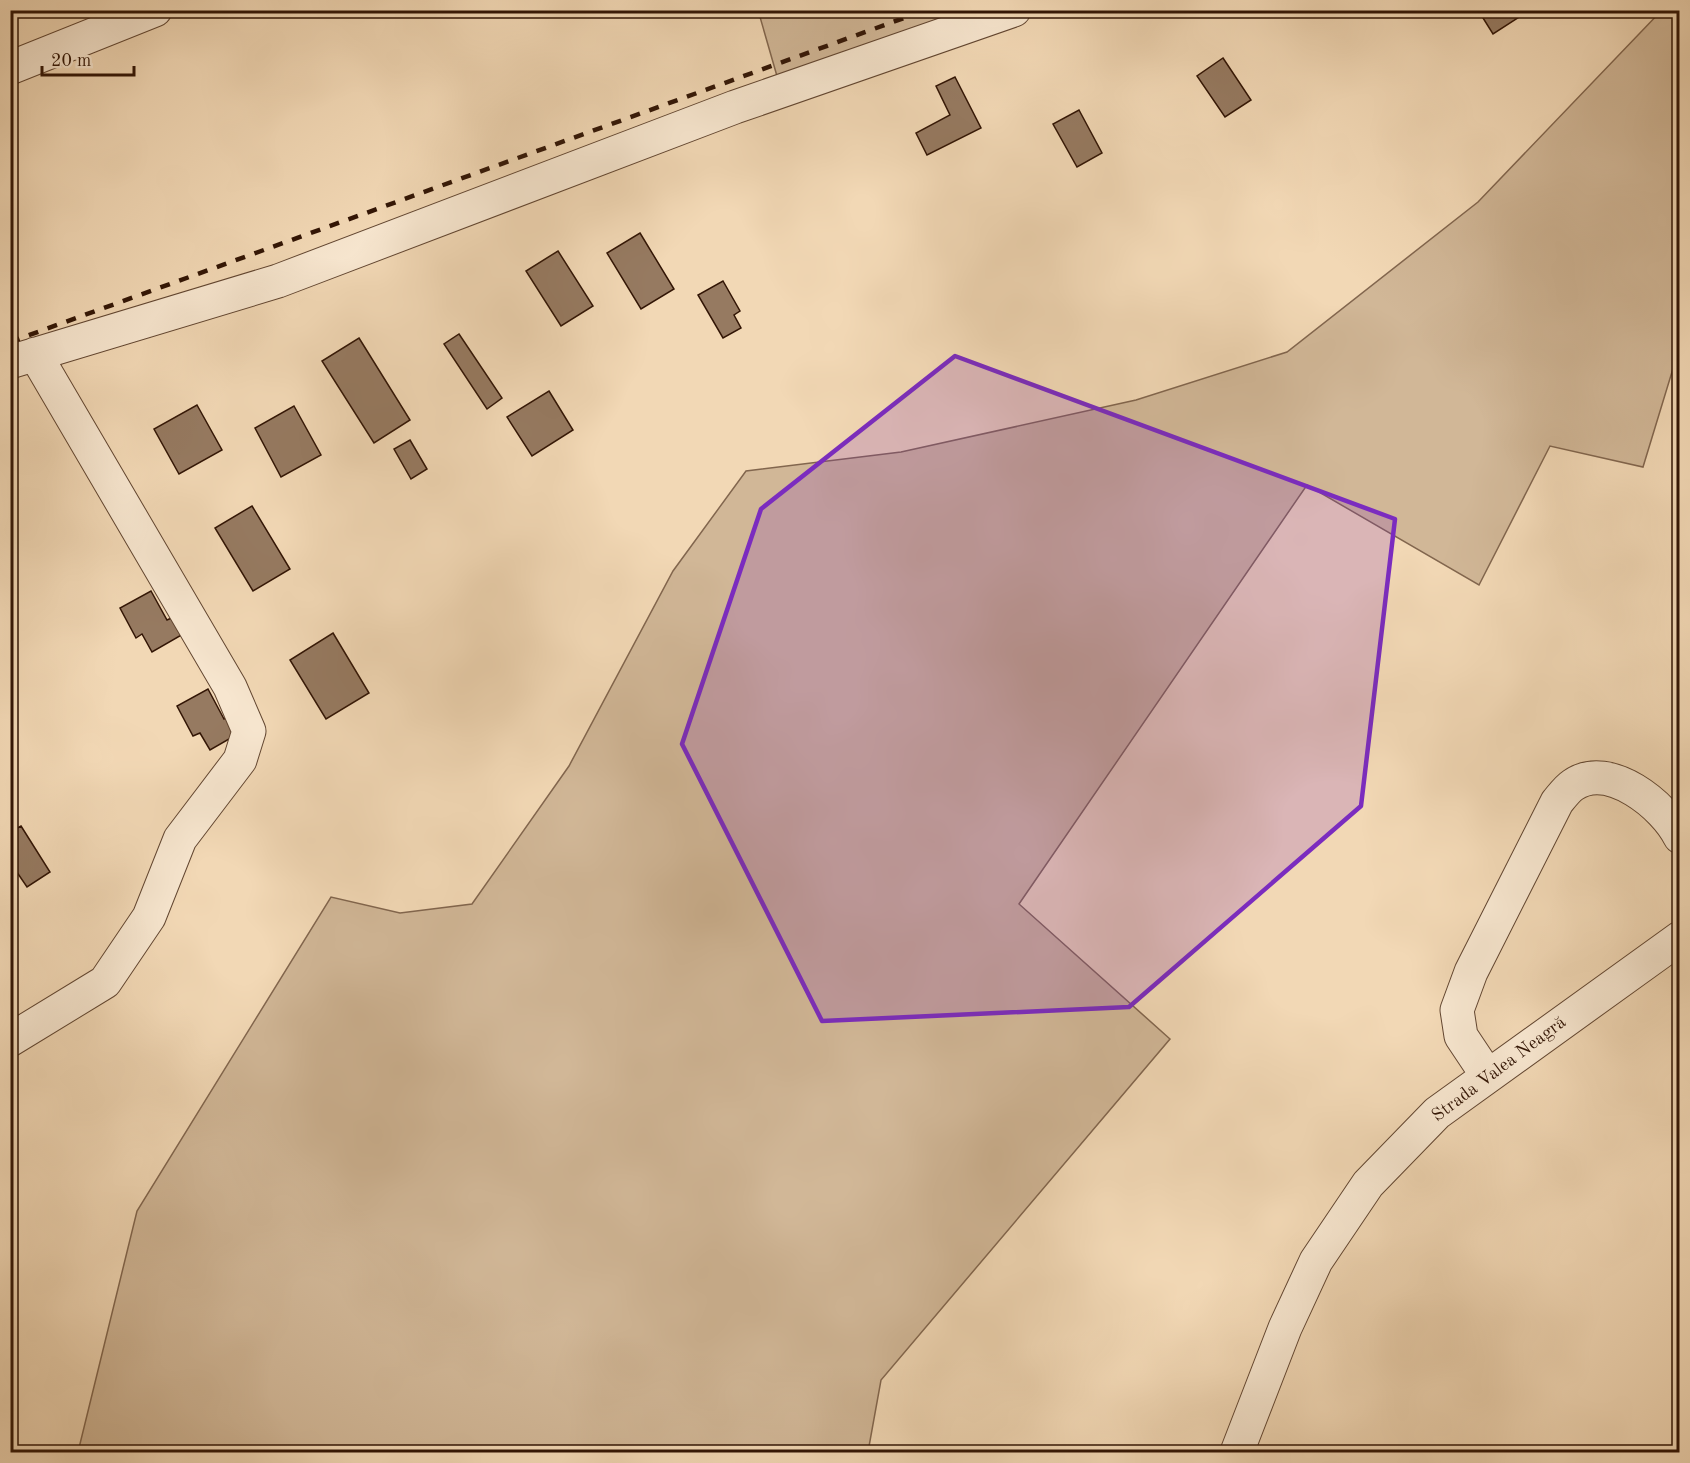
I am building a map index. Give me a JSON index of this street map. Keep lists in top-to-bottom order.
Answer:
{
  "streets": {
    "street": ["Strada Valea Neagră"]
  },
  "scale_bar": "20 m"
}
